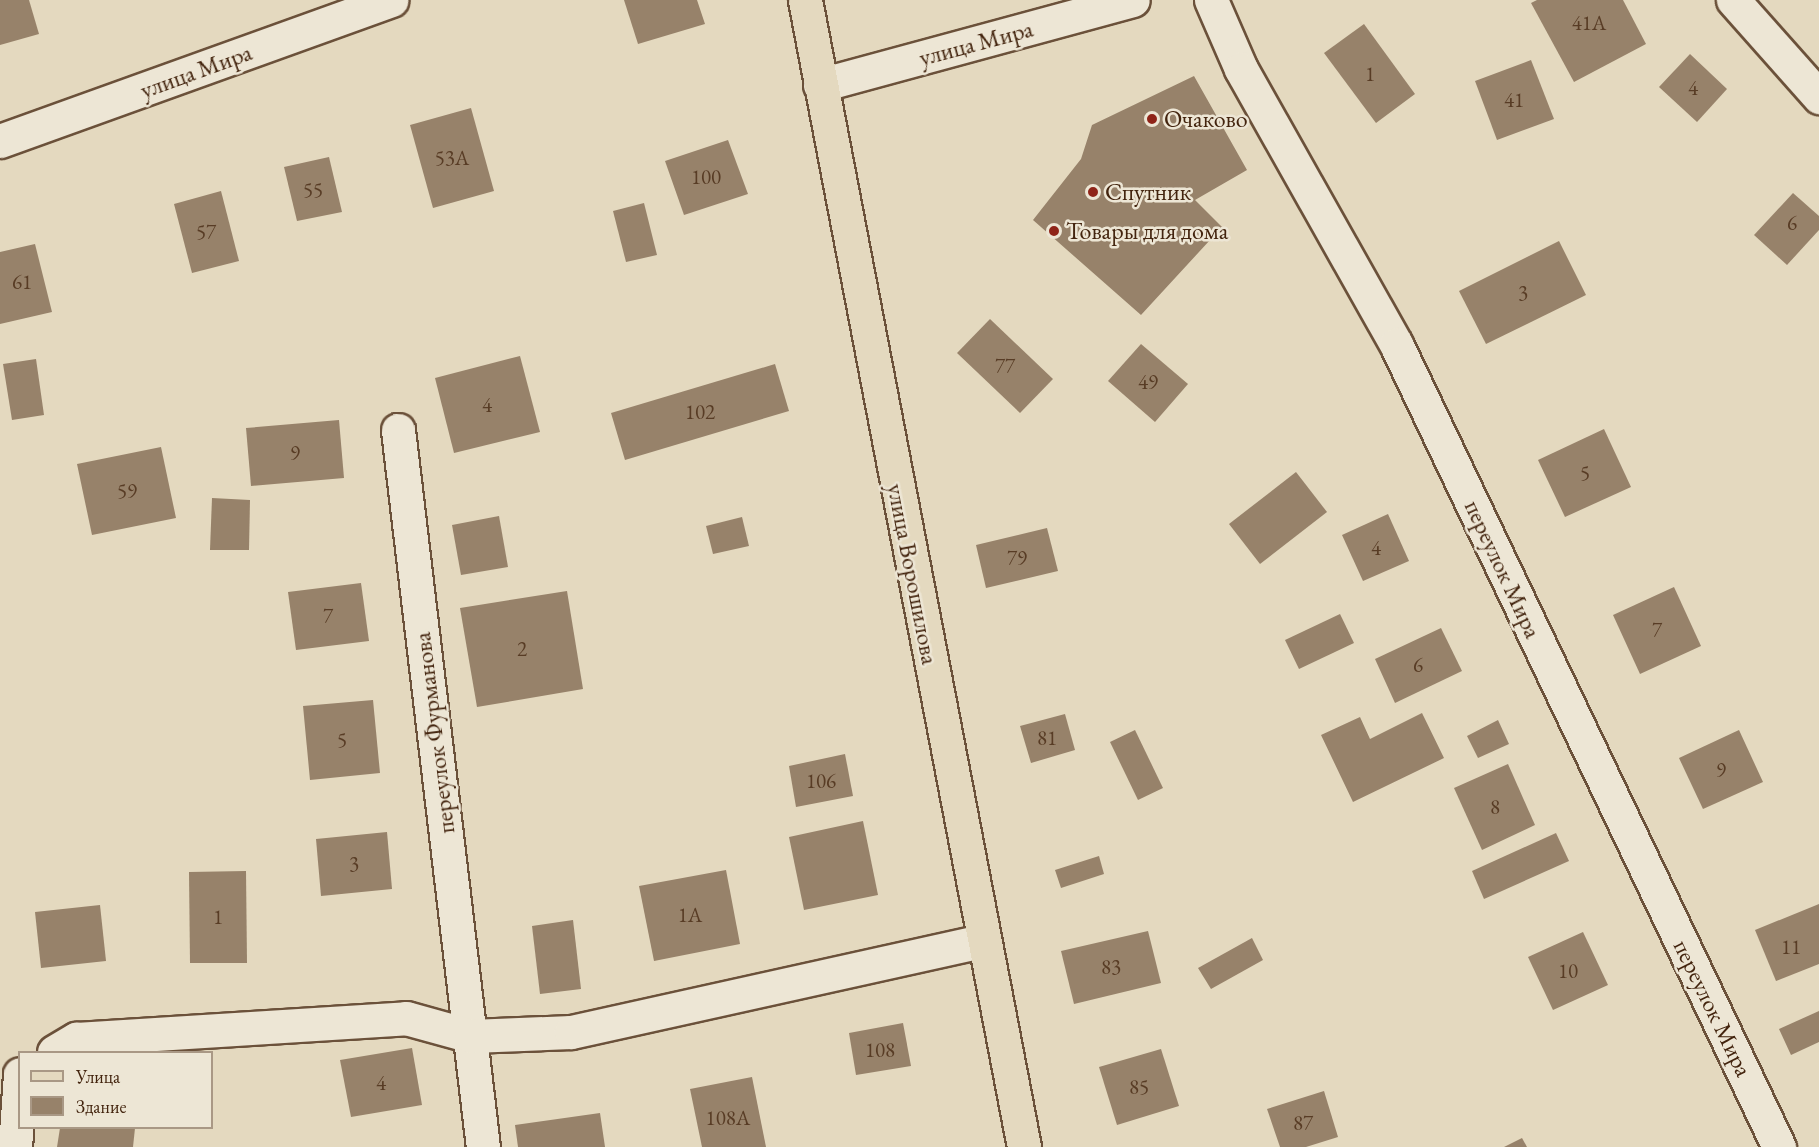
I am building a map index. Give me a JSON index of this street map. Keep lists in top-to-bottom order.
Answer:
{
  "streets": {
    "main road": ["улица Ворошилова"],
    "street": ["улица Мира", "переулок Мира", "переулок Фурманова"]
  },
  "crossings": [
    ["улица Мира", "улица Ворошилова"]
  ],
  "places": ["Очаково", "Спутник", "Товары для дома"],
  "house_numbers": [
    "41А",
    "1",
    "4",
    "41",
    "53А",
    "100",
    "55",
    "6",
    "57",
    "61",
    "3",
    "77",
    "49",
    "4",
    "102",
    "9",
    "5",
    "59",
    "4",
    "79",
    "7",
    "7",
    "2",
    "6",
    "81",
    "5",
    "9",
    "106",
    "8",
    "3",
    "1А",
    "1",
    "11",
    "83",
    "10",
    "108",
    "4",
    "85",
    "108А",
    "87"
  ],
  "legend": ["Улица", "Здание"]
}
